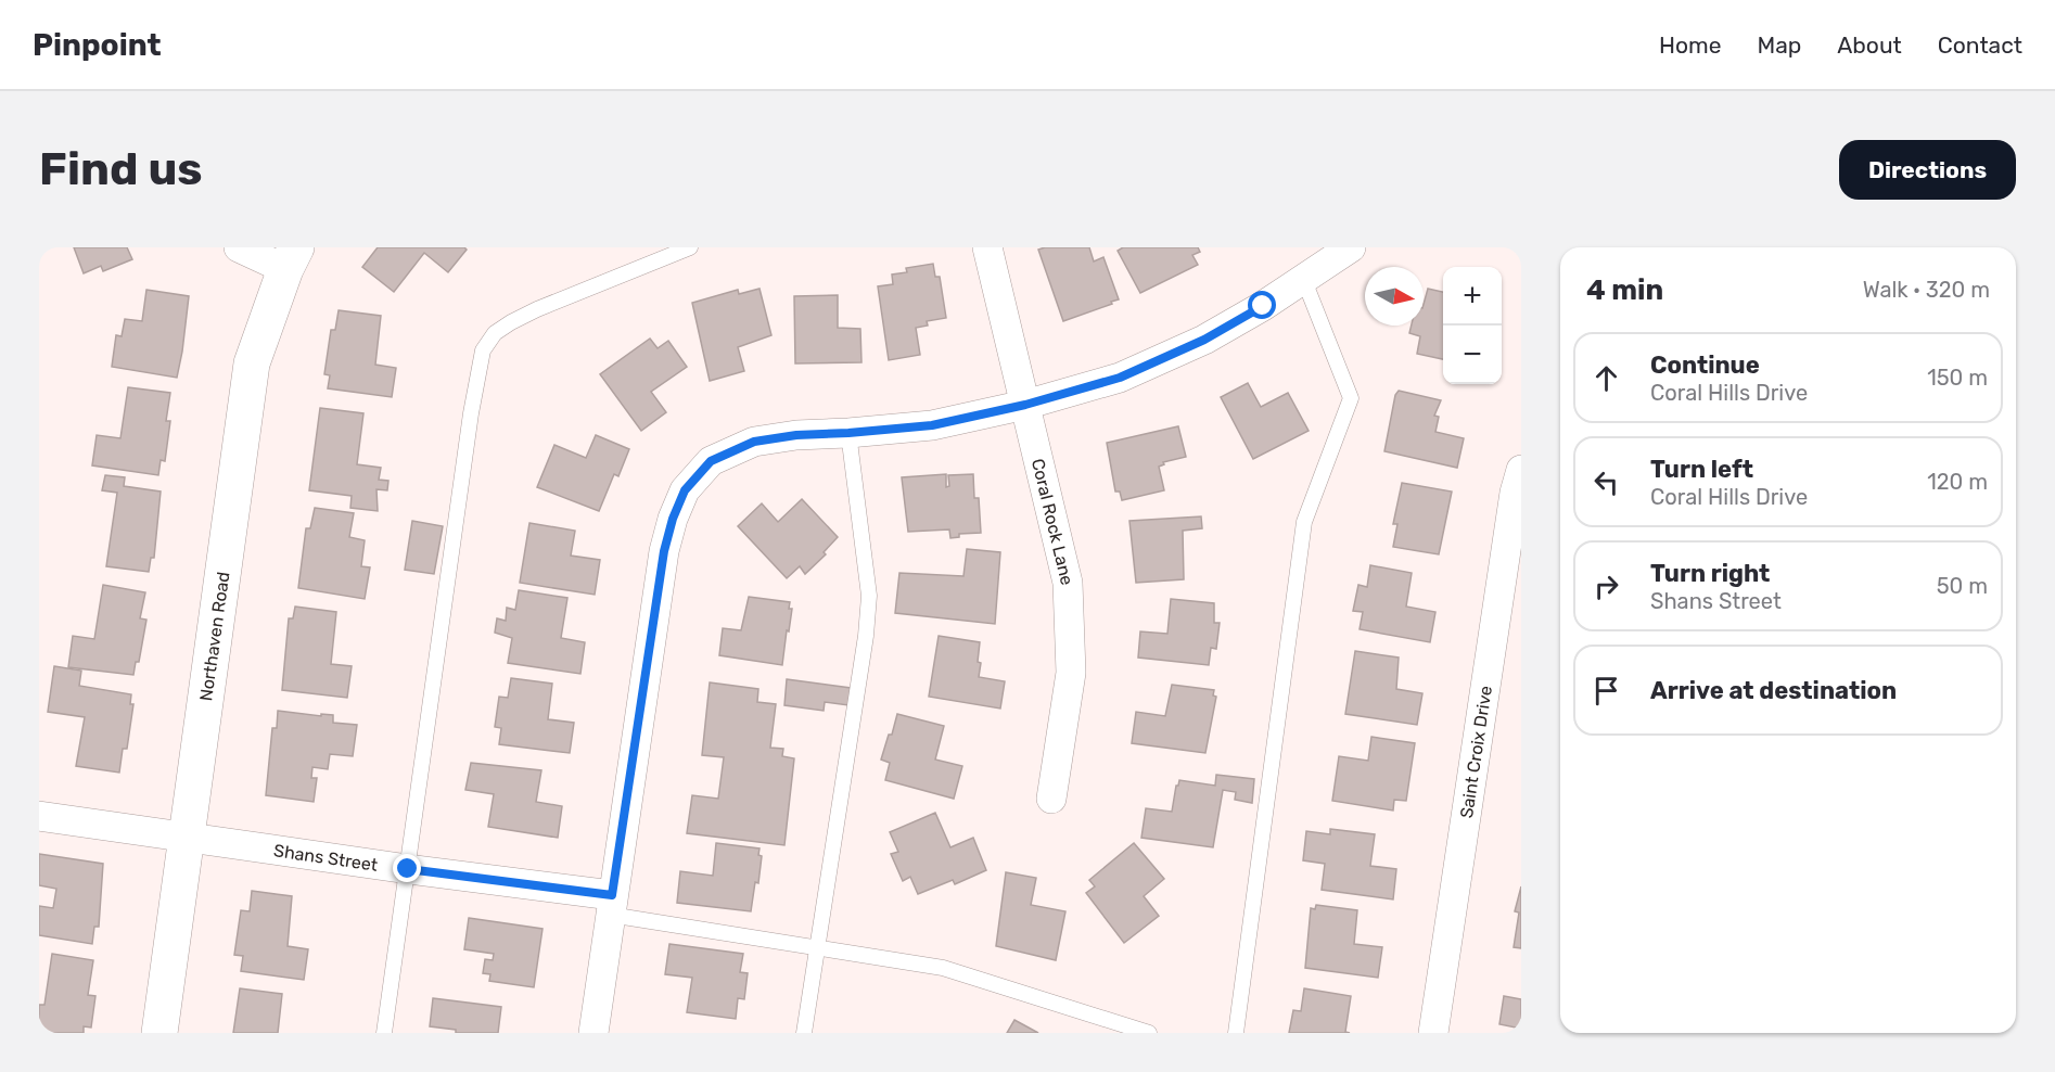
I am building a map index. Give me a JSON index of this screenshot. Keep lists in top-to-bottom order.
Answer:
{
  "streets": {
    "street": [
      "Coral Rock Lane",
      "Northaven Road",
      "Saint Croix Drive",
      "Shans Street"
    ]
  },
  "crossings": [
    ["Northaven Road", "Shans Street"]
  ],
  "north": "right",
  "page": {
    "header": "Pinpoint",
    "nav": [
      "Home",
      "Map",
      "About",
      "Contact"
    ],
    "buttons": "Directions",
    "title": "Find us",
    "heading": ["4 min", "Walk · 320 m"],
    "map_buttons": ["+", "−"],
    "list": [
      ["Continue", "Coral Hills Drive", "150 m"],
      ["Turn left", "Coral Hills Drive", "120 m"],
      ["Turn right", "Shans Street", "50 m"],
      "Arrive at destination"
    ]
  }
}
